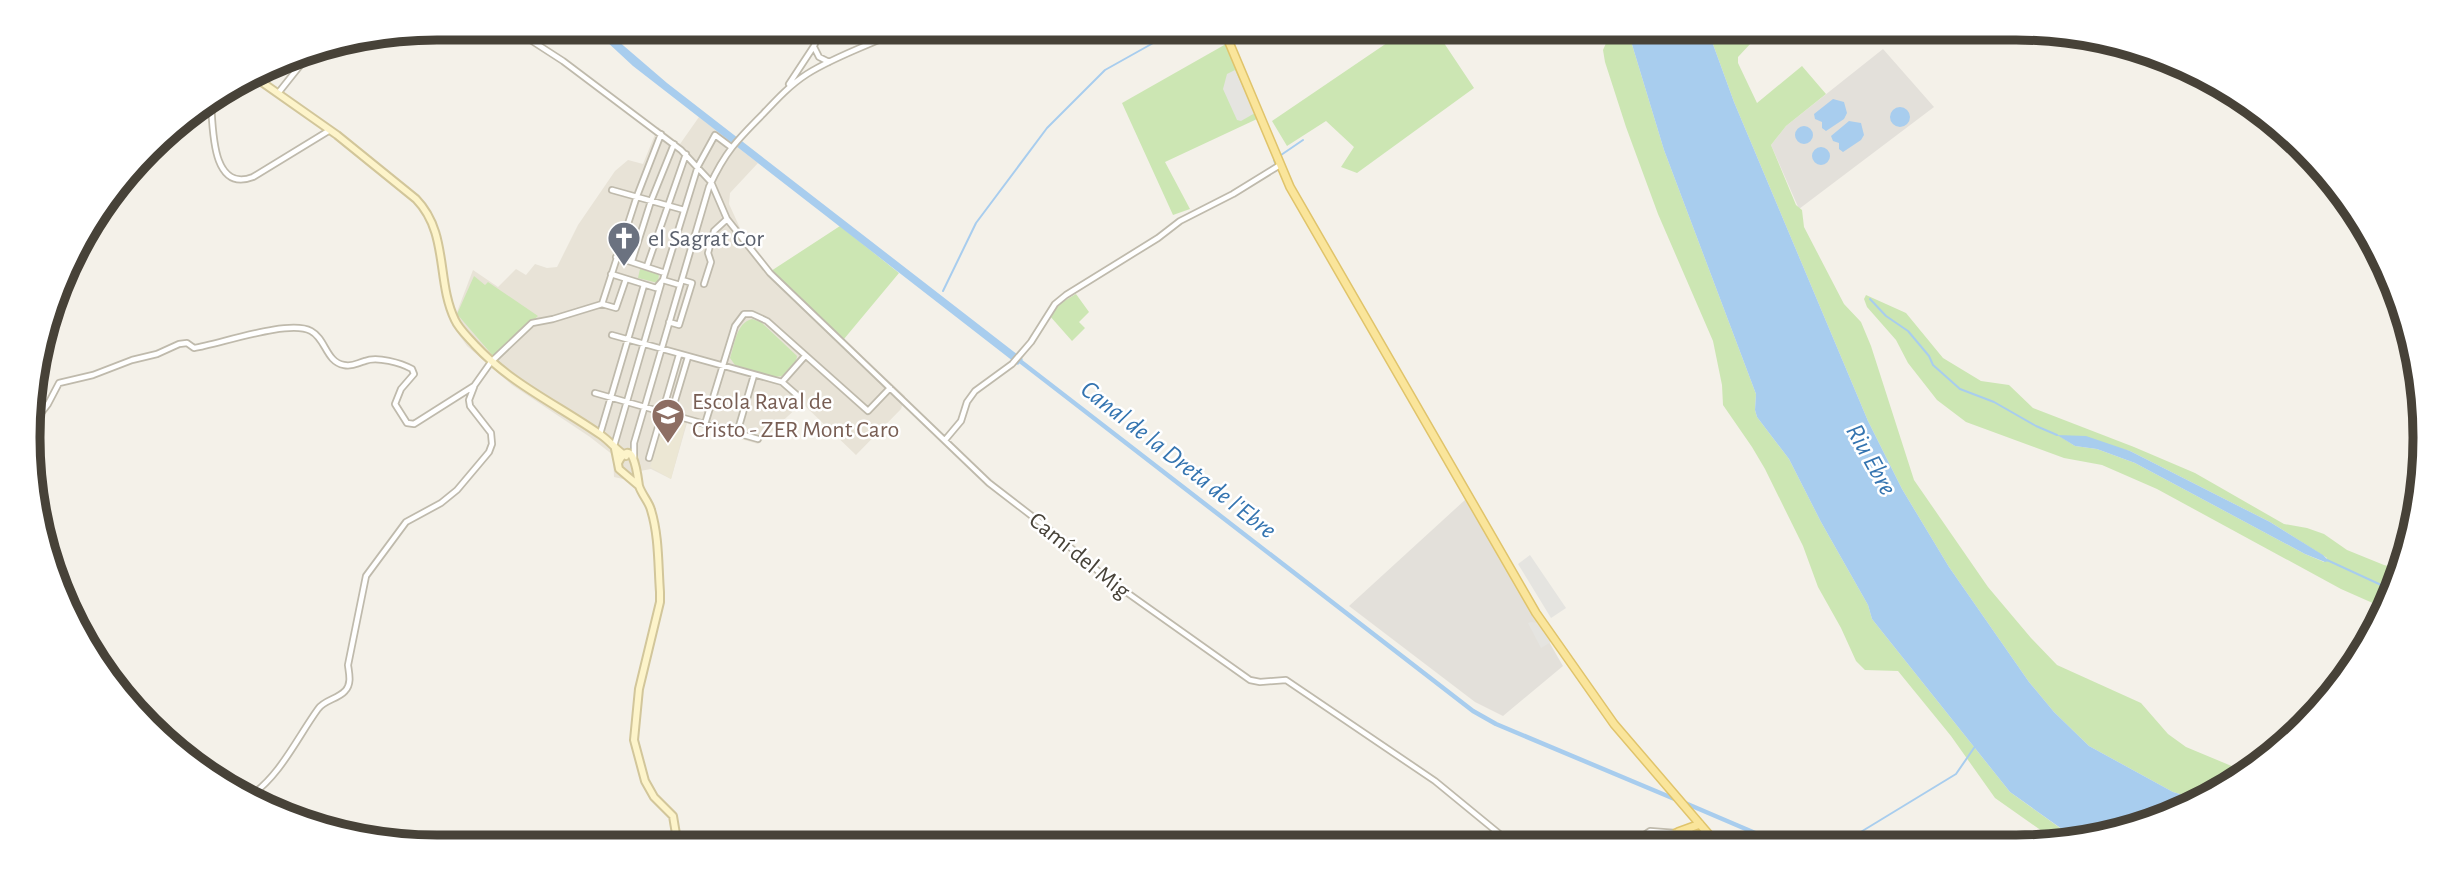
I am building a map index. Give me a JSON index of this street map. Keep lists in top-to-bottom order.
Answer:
{
  "streets": {
    "street": ["Camí del Mig"]
  },
  "water": ["Canal de la Dreta de l'Ebre", "Riu Ebre"],
  "places": {
    "church": ["el Sagrat Cor"],
    "school or university": ["Escola Raval de Cristo - ZER Mont Caro"]
  }
}
